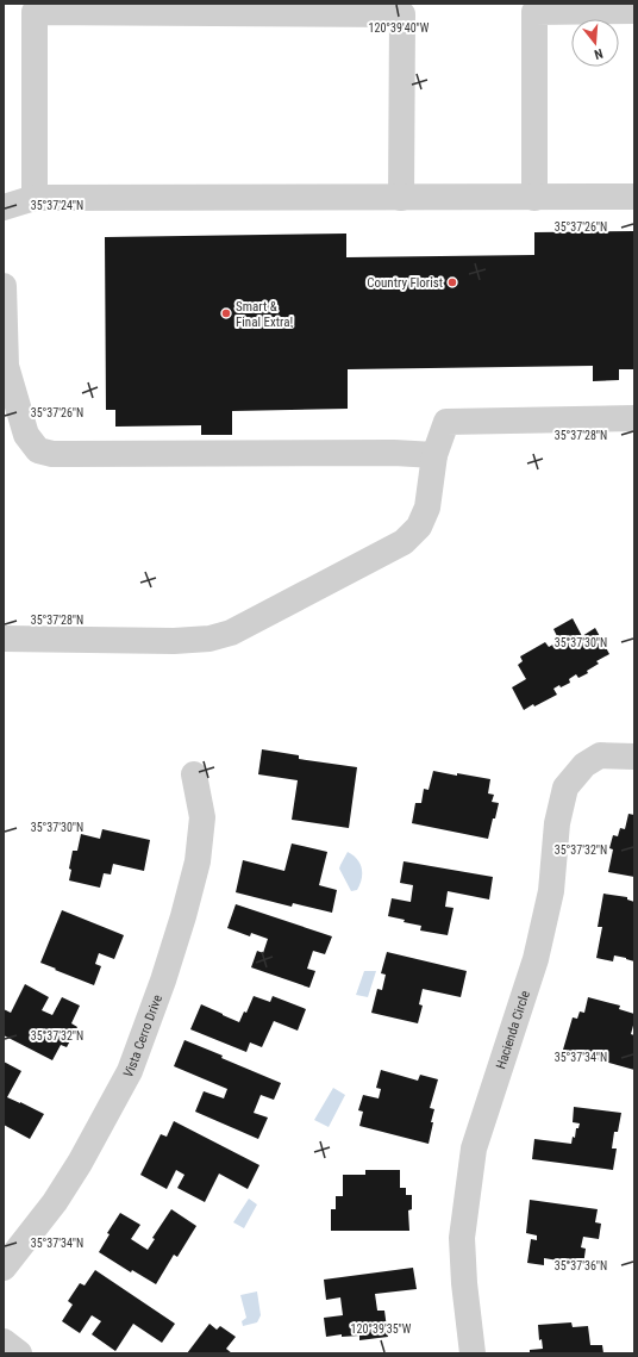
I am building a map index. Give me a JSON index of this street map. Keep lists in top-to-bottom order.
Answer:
{
  "streets": {
    "street": ["Hacienda Circle", "Vista Cerro Drive"]
  },
  "places": ["Country Florist", "Smart & Final Extra!"],
  "north": "bottom",
  "coordinates": [
    "120°39'40\"W",
    "35°37'24\"N",
    "35°37'26\"N",
    "35°37'28\"N",
    "35°37'30\"N",
    "35°37'32\"N",
    "35°37'34\"N",
    "35°37'36\"N",
    "120°39'35\"W"
  ]
}
